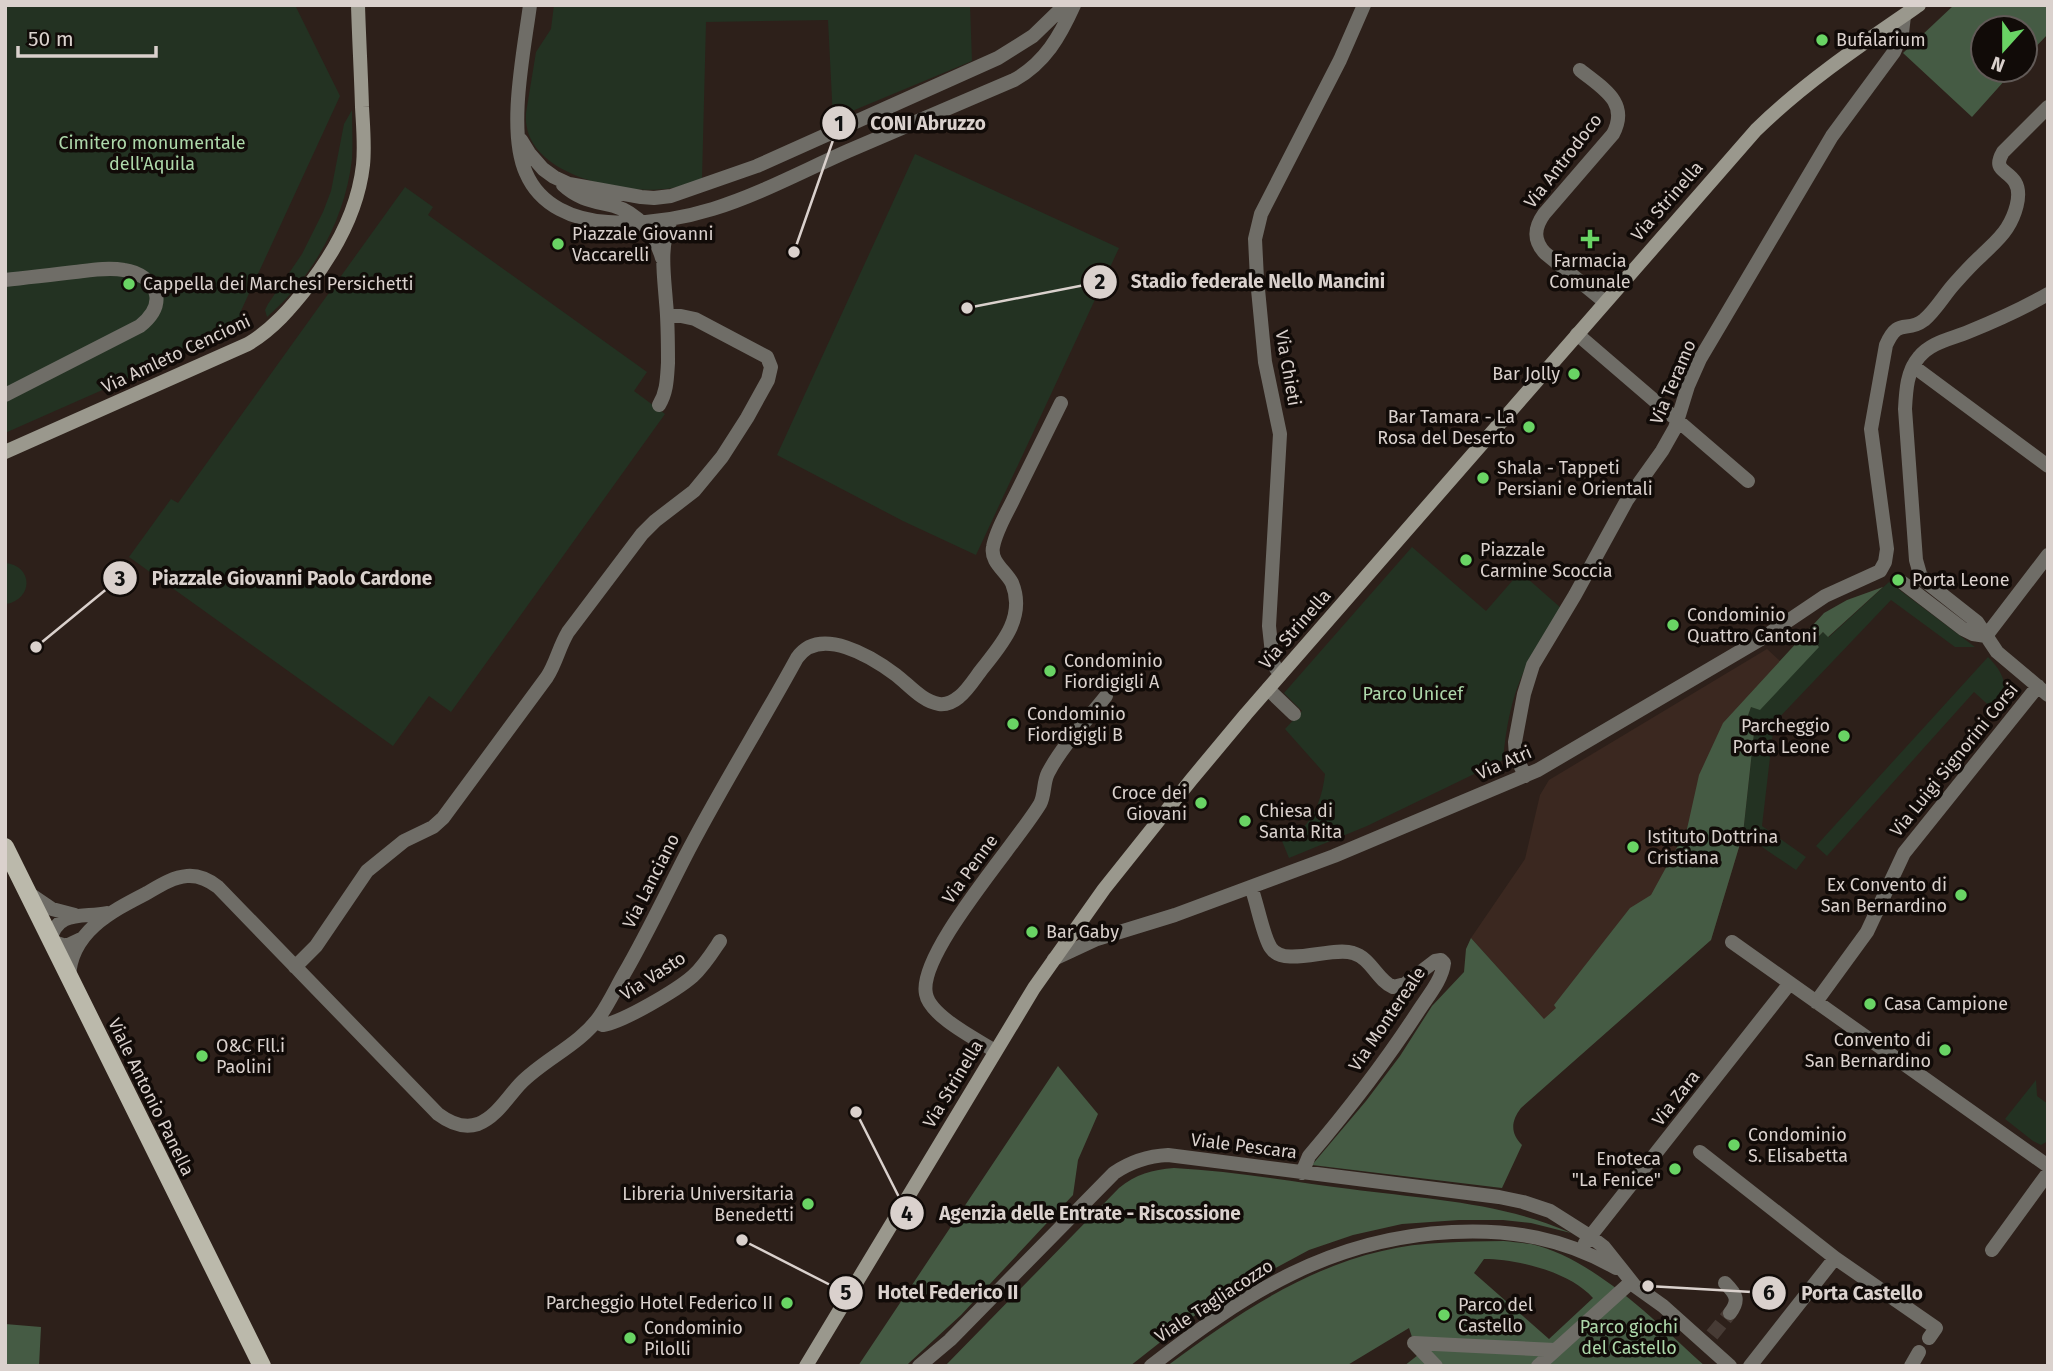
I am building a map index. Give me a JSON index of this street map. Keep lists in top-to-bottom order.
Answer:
{
  "streets": {
    "main road": ["Via Strinella", "Via Amleto Cencioni", "Viale Antonio Panella"],
    "street": [
      "Via Antrodoco",
      "Via Chieti",
      "Via Teramo",
      "Via Luigi Signorini Corsi",
      "Via Atri",
      "Via Penne",
      "Via Lanciano",
      "Via Vasto",
      "Via Montereale",
      "Via Zara",
      "Viale Pescara",
      "Viale Tagliacozzo"
    ]
  },
  "crossings": [
    ["Via Antrodoco", "Via Strinella"],
    ["Via Strinella", "Via Chieti"],
    ["Via Strinella", "Via Teramo"],
    ["Via Strinella", "Via Atri"],
    ["Via Strinella", "Via Penne"],
    ["Via Teramo", "Via Atri"],
    ["Via Atri", "Via Montereale"],
    ["Via Lanciano", "Via Vasto"],
    ["Via Lanciano", "Viale Antonio Panella"],
    ["Via Montereale", "Viale Pescara"],
    ["Via Zara", "Viale Pescara"],
    ["Via Zara", "Viale Tagliacozzo"],
    ["Viale Pescara", "Viale Tagliacozzo"]
  ],
  "parks": ["Cimitero monumentale dell'Aquila", "Parco Unicef", "Parco giochi del Castello"],
  "places": {
    "other": [
      "Bufalarium",
      "Piazzale Giovanni Vaccarelli",
      "CONI Abruzzo",
      "Cappella dei Marchesi Persichetti",
      "Stadio federale Nello Mancini",
      "Bar Jolly",
      "Bar Tamara - La Rosa del Deserto",
      "Shala - Tappeti Persiani e Orientali",
      "Piazzale Carmine Scoccia",
      "Porta Leone",
      "Condominio Quattro Cantoni",
      "Piazzale Giovanni Paolo Cardone",
      "Condominio Fiordigigli A",
      "Condominio Fiordigigli B",
      "Parcheggio Porta Leone",
      "Croce dei Giovani",
      "Chiesa di Santa Rita",
      "Istituto Dottrina Cristiana",
      "Ex Convento di San Bernardino",
      "Bar Gaby",
      "Casa Campione",
      "Convento di San Bernardino",
      "O&C Fll.i Paolini",
      "Agenzia delle Entrate - Riscossione",
      "Condominio S. Elisabetta",
      "Enoteca \"La Fenice\"",
      "Libreria Universitaria Benedetti",
      "Hotel Federico II",
      "Porta Castello",
      "Parcheggio Hotel Federico II",
      "Parco del Castello",
      "Condominio Pilolli"
    ],
    "health": ["Farmacia Comunale"]
  },
  "scale_bar": "50 m",
  "north": "bottom"
}
